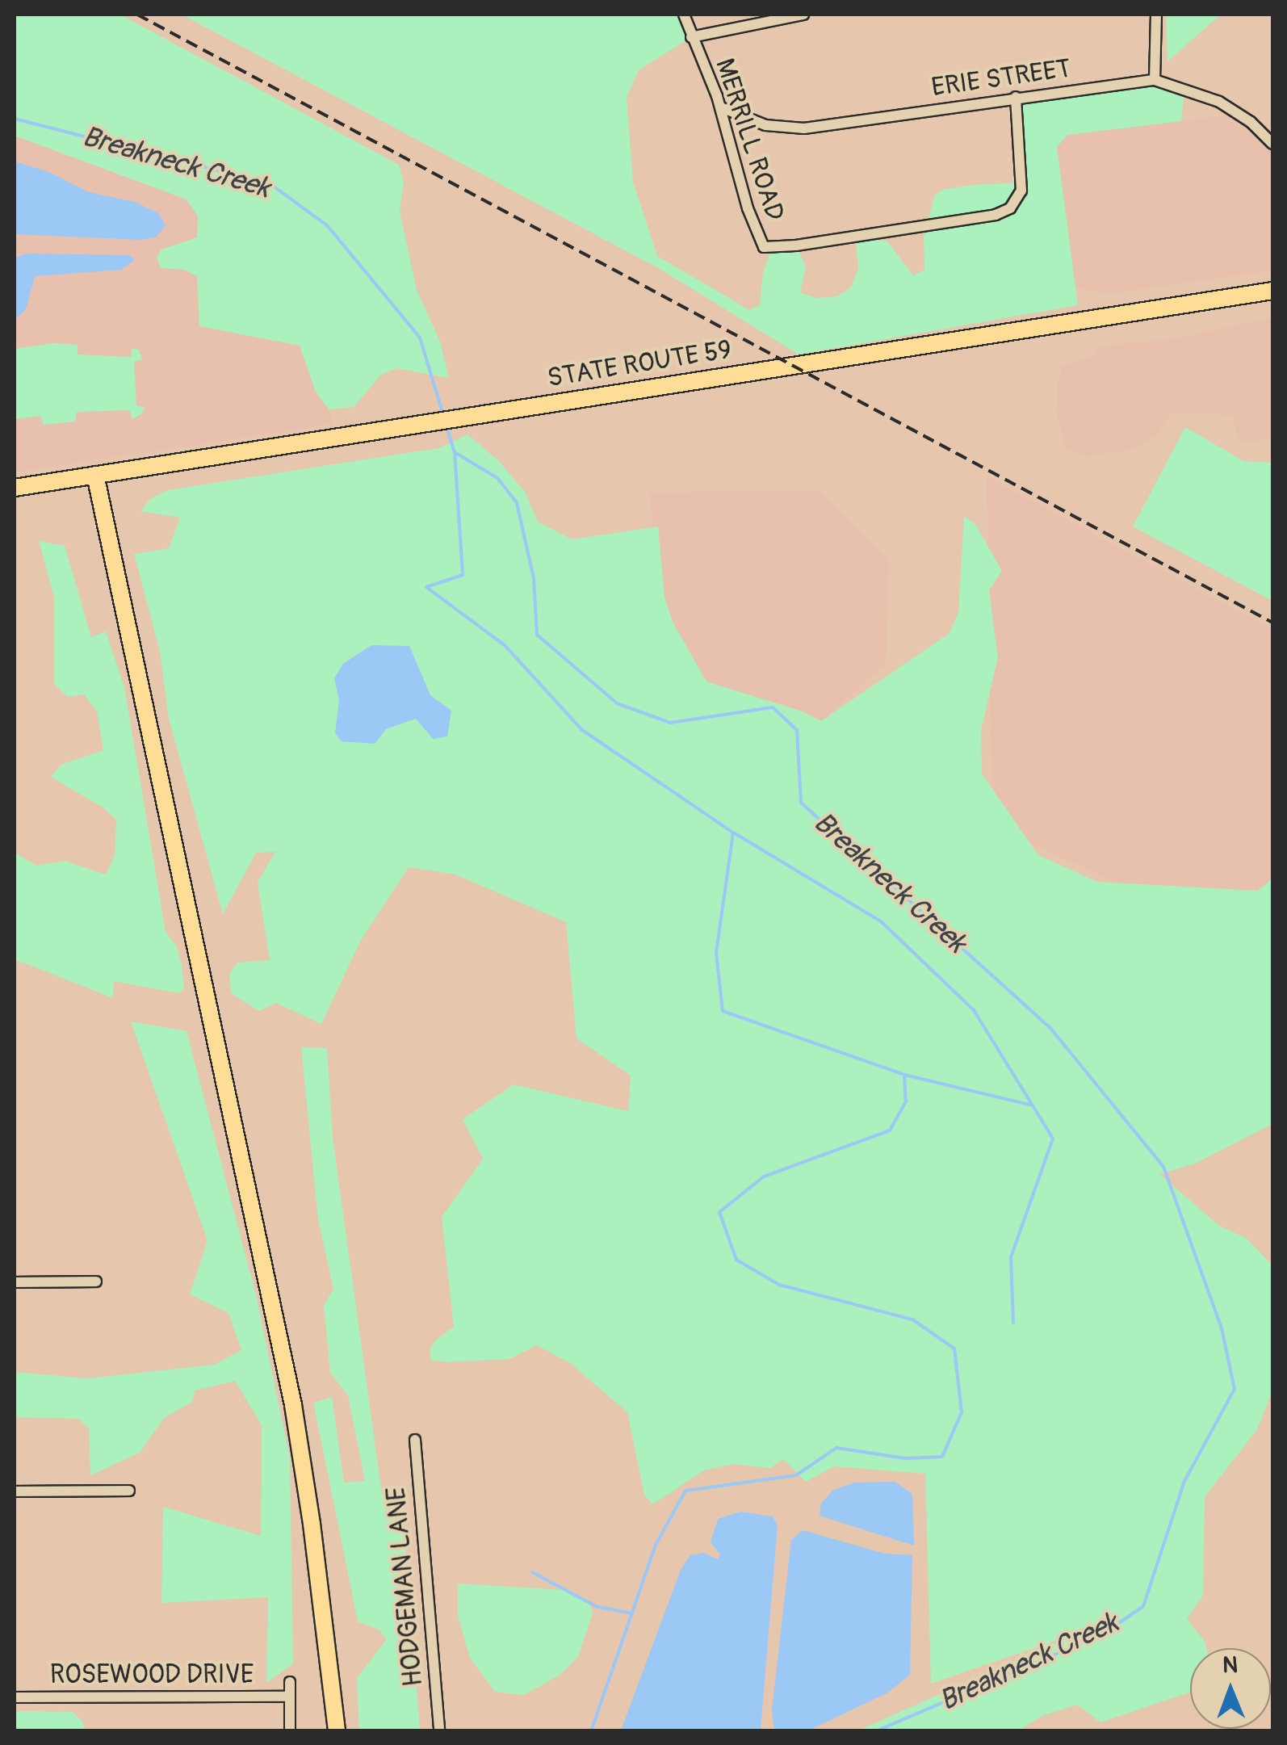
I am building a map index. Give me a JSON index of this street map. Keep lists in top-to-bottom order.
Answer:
{
  "streets": {
    "main road": ["STATE ROUTE 59"],
    "street": [
      "ERIE STREET",
      "MERRILL ROAD",
      "HODGEMAN LANE",
      "ROSEWOOD DRIVE"
    ]
  },
  "crossings": [
    ["ERIE STREET", "MERRILL ROAD"]
  ],
  "water": ["Breakneck Creek"],
  "north": "top"
}
